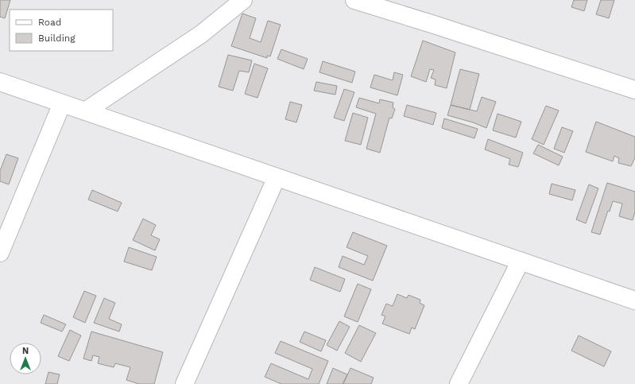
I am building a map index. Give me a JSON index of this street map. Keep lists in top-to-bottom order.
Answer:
{
  "legend": ["Road", "Building"],
  "north": "top"
}
